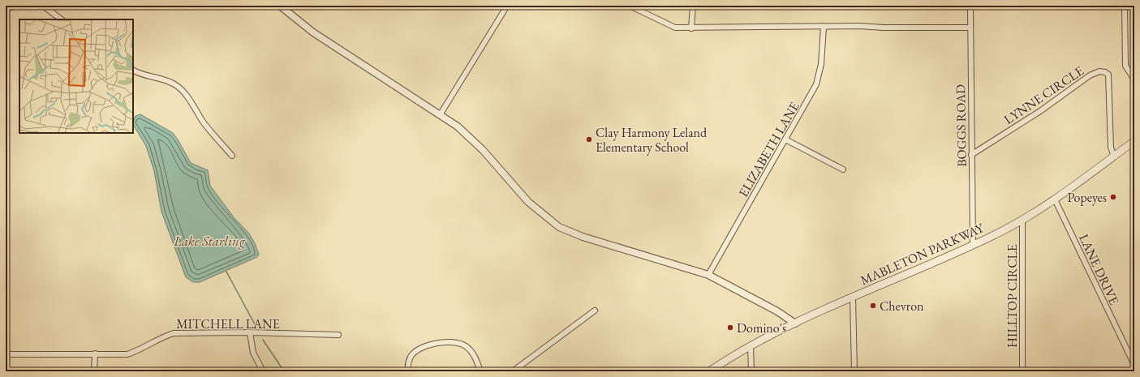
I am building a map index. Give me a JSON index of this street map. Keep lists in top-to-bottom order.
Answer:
{
  "streets": {
    "main road": ["MABLETON PARKWAY"],
    "street": [
      "LYNNE CIRCLE",
      "BOGGS ROAD",
      "ELIZABETH LANE",
      "LANE DRIVE",
      "HILLTOP CIRCLE",
      "MITCHELL LANE"
    ]
  },
  "crossings": [
    ["LYNNE CIRCLE", "BOGGS ROAD"],
    ["LYNNE CIRCLE", "MABLETON PARKWAY"],
    ["BOGGS ROAD", "MABLETON PARKWAY"],
    ["MABLETON PARKWAY", "LANE DRIVE"],
    ["MABLETON PARKWAY", "HILLTOP CIRCLE"]
  ],
  "water": ["Lake Starling"],
  "places": [
    "Clay Harmony Leland Elementary School",
    "Popeyes",
    "Chevron",
    "Domino's"
  ]
}
